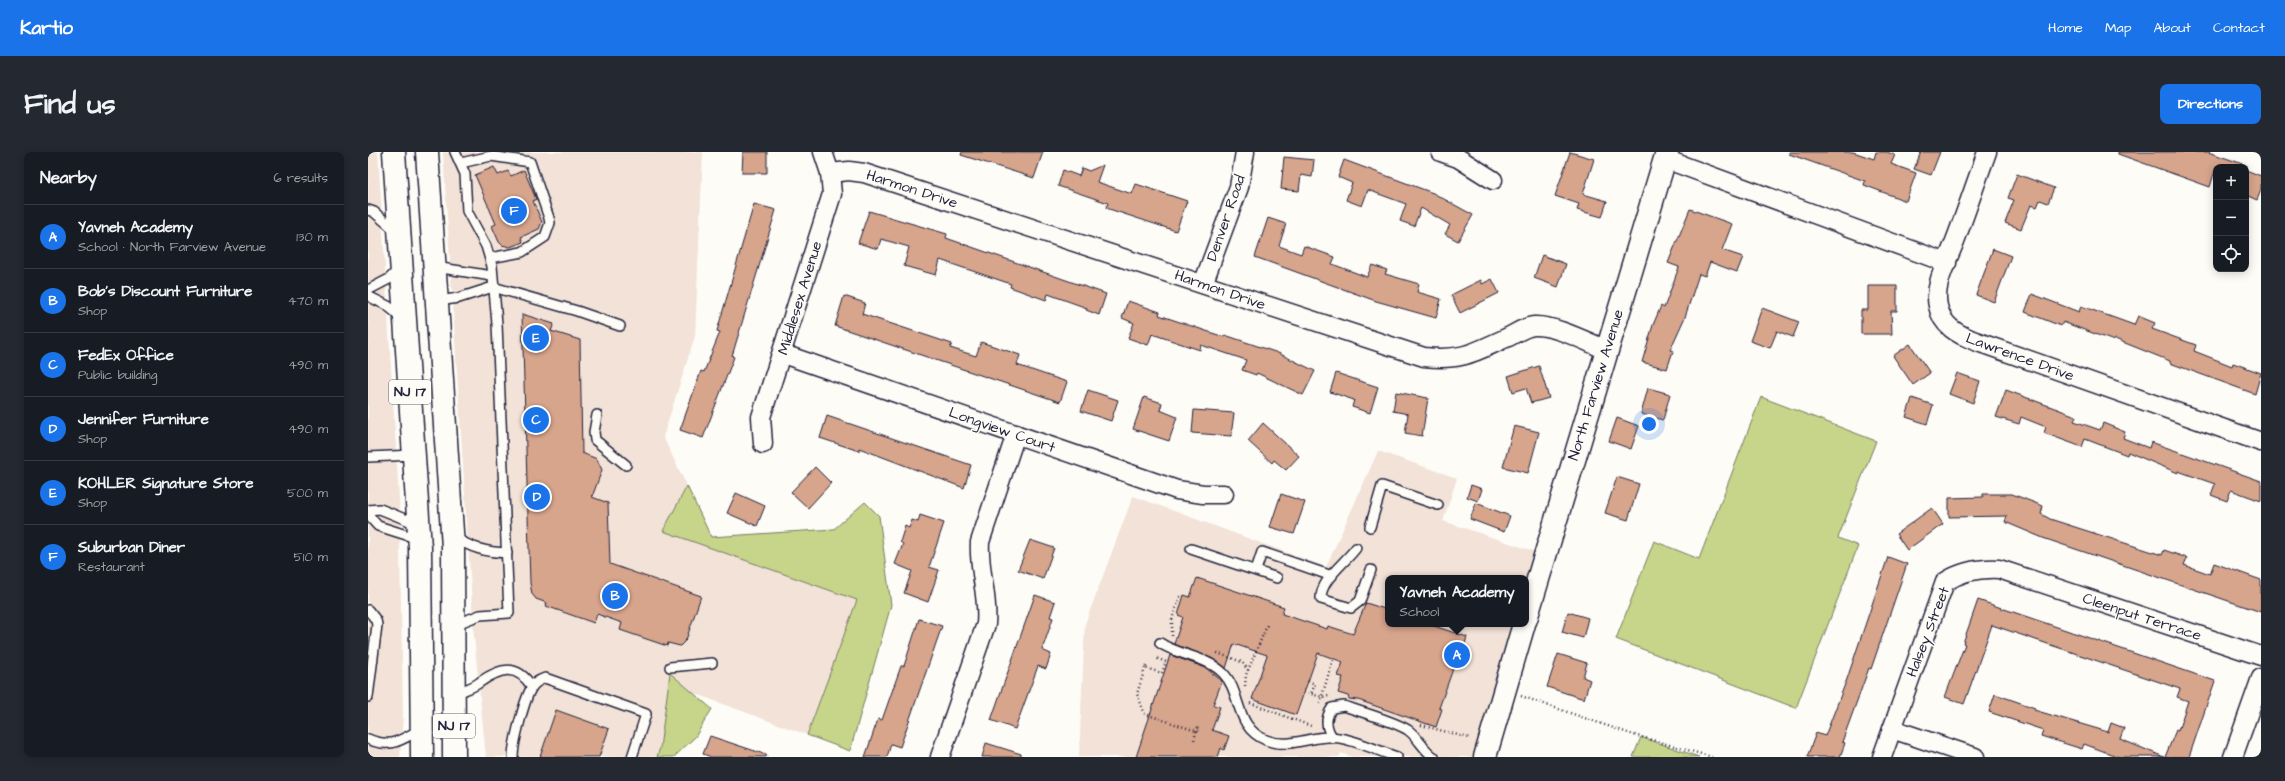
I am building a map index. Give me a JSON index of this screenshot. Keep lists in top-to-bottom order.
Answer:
{
  "streets": {
    "main road": ["North Farview Avenue", "NJ 17"],
    "street": [
      "Harmon Drive",
      "Denver Road",
      "Middlesex Avenue",
      "Lawrence Drive",
      "Longview Court",
      "Cleenput Terrace",
      "Halsey Street"
    ]
  },
  "crossings": [
    ["Harmon Drive", "Denver Road"],
    ["Harmon Drive", "Middlesex Avenue"],
    ["Harmon Drive", "North Farview Avenue"],
    ["Middlesex Avenue", "Longview Court"],
    ["Cleenput Terrace", "Halsey Street"]
  ],
  "page": {
    "header": "Kartio",
    "nav": [
      "Home",
      "Map",
      "About",
      "Contact"
    ],
    "buttons": "Directions",
    "title": "Find us",
    "heading": ["Nearby", "6 results"],
    "map_buttons": ["+", "−"],
    "pins": [
      "F",
      "E",
      "C",
      "D",
      "B",
      "A"
    ],
    "list": [
      {
        "mark": "A",
        "name": "Yavneh Academy",
        "note": "School · North Farview Avenue",
        "value": "130 m"
      },
      {
        "mark": "B",
        "name": "Bob's Discount Furniture",
        "note": "Shop",
        "value": "470 m"
      },
      {
        "mark": "C",
        "name": "FedEx Office",
        "note": "Public building",
        "value": "490 m"
      },
      {
        "mark": "D",
        "name": "Jennifer Furniture",
        "note": "Shop",
        "value": "490 m"
      },
      {
        "mark": "E",
        "name": "KOHLER Signature Store",
        "note": "Shop",
        "value": "500 m"
      },
      {
        "mark": "F",
        "name": "Suburban Diner",
        "note": "Restaurant",
        "value": "510 m"
      }
    ],
    "popup": ["Yavneh Academy", "School"]
  }
}
